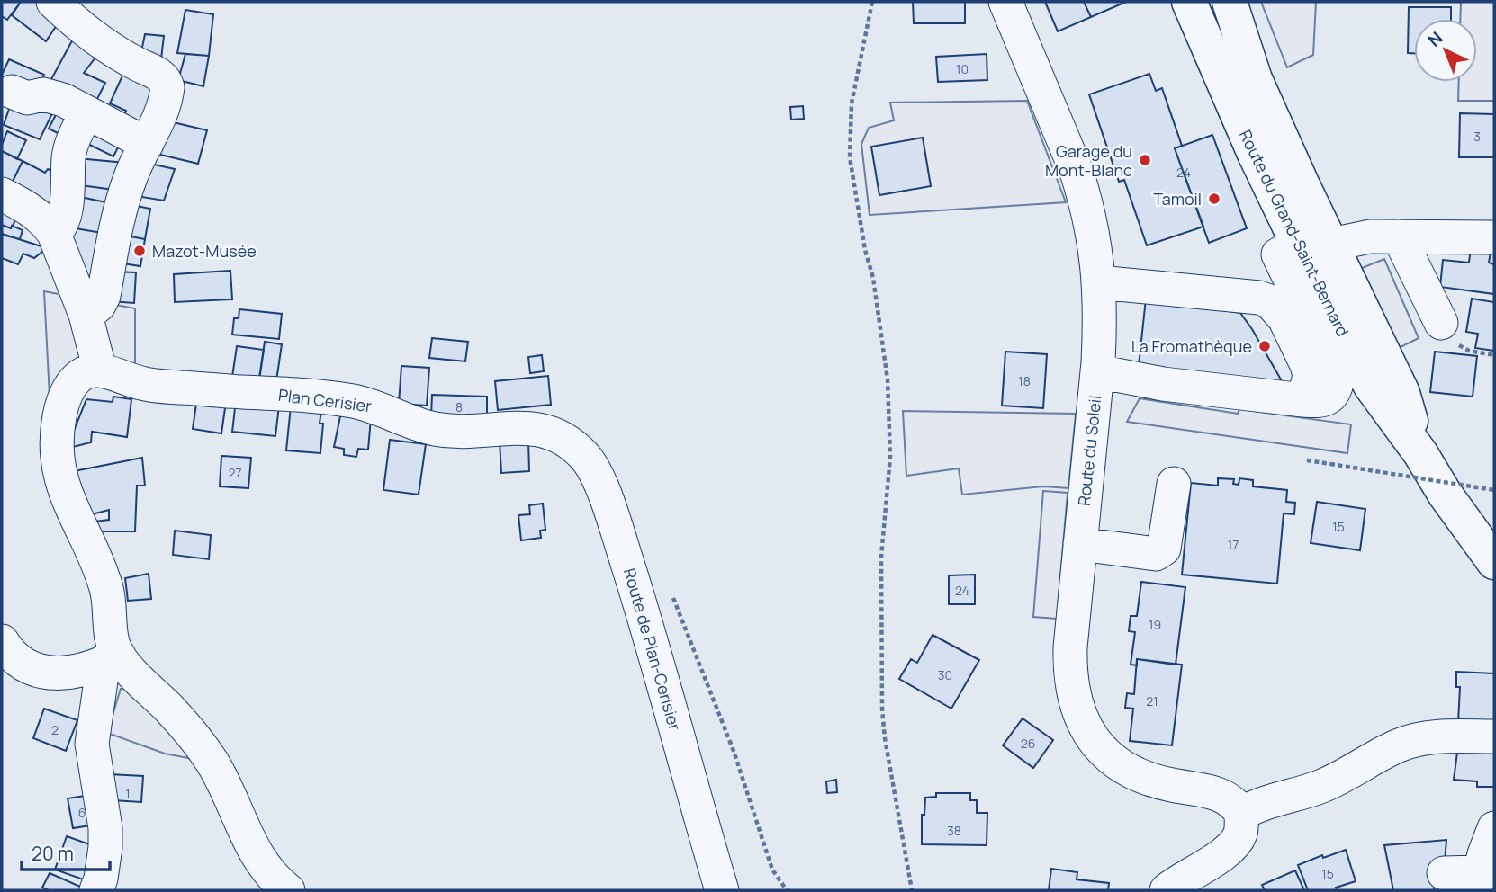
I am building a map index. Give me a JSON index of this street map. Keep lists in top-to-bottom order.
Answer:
{
  "streets": {
    "main road": ["Route du Grand-Saint-Bernard"],
    "street": ["Plan Cerisier", "Route du Soleil", "Route de Plan-Cerisier"]
  },
  "crossings": [
    ["Plan Cerisier", "Route de Plan-Cerisier"]
  ],
  "places": [
    "Garage du Mont-Blanc",
    "Tamoil",
    "Mazot-Musée",
    "La Fromathèque"
  ],
  "house_numbers": [
    "10",
    "3",
    "24",
    "18",
    "8",
    "27",
    "15",
    "17",
    "24",
    "19",
    "30",
    "21",
    "2",
    "26",
    "1",
    "6",
    "38",
    "15"
  ],
  "scale_bar": "20 m",
  "north": "top left"
}
